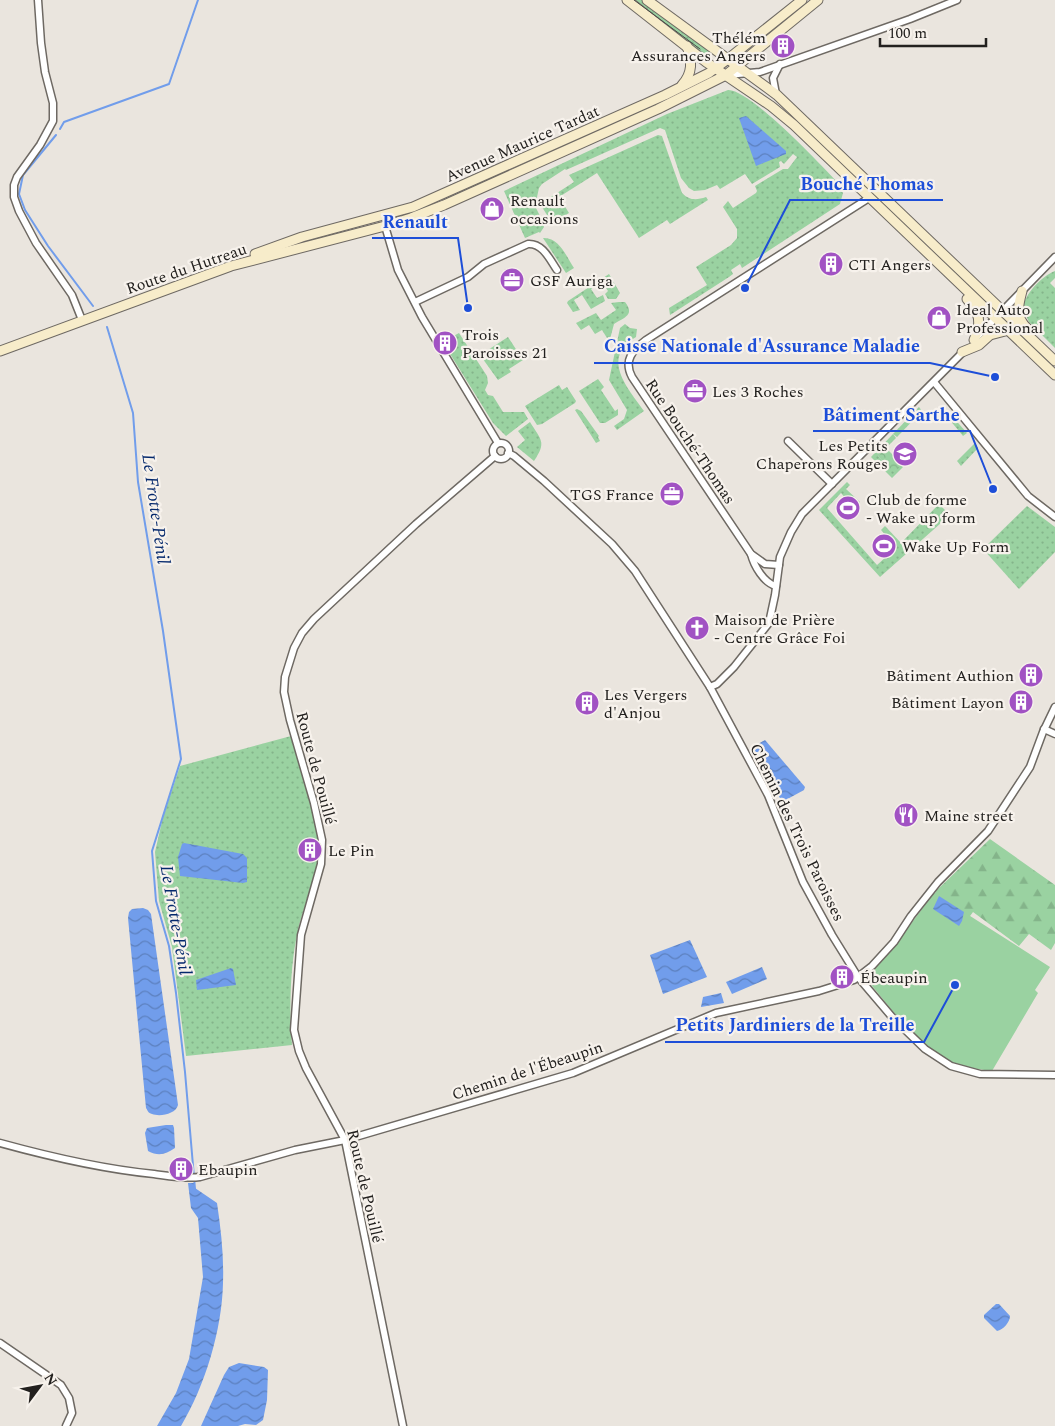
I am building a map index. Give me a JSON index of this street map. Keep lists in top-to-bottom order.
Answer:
{
  "streets": {
    "street": [
      "Avenue Maurice Tardat",
      "Route du Hutreau",
      "Rue Bouché-Thomas",
      "Route de Pouillé",
      "Chemin des Trois Paroisses",
      "Chemin de l'Ébeaupin"
    ]
  },
  "crossings": [
    ["Avenue Maurice Tardat", "Route du Hutreau"],
    ["Route de Pouillé", "Chemin des Trois Paroisses"],
    ["Route de Pouillé", "Chemin de l'Ébeaupin"],
    ["Chemin des Trois Paroisses", "Chemin de l'Ébeaupin"]
  ],
  "water": ["Le Frotte-Pénil"],
  "places": {
    "building": [
      "Thélém Assurances Angers",
      "CTI Angers",
      "Trois Paroisses 21",
      "Bâtiment Authion",
      "Bâtiment Layon",
      "Les Vergers d'Anjou",
      "Le Pin",
      "Ébeaupin",
      "Ebaupin"
    ],
    "shop": ["Renault occasions", "Ideal Auto Professional"],
    "office": ["GSF Auriga", "Les 3 Roches", "TGS France"],
    "other": [
      "Bouché Thomas",
      "Renault",
      "Caisse Nationale d'Assurance Maladie",
      "Bâtiment Sarthe",
      "Petits Jardiniers de la Treille"
    ],
    "school or university": ["Les Petits Chaperons Rouges"],
    "sports": ["Club de forme - Wake up form", "Wake Up Form"],
    "church": ["Maison de Prière - Centre Grâce Foi"],
    "restaurant": ["Maine street"]
  },
  "scale_bar": "100 m",
  "north": "top right"
}
